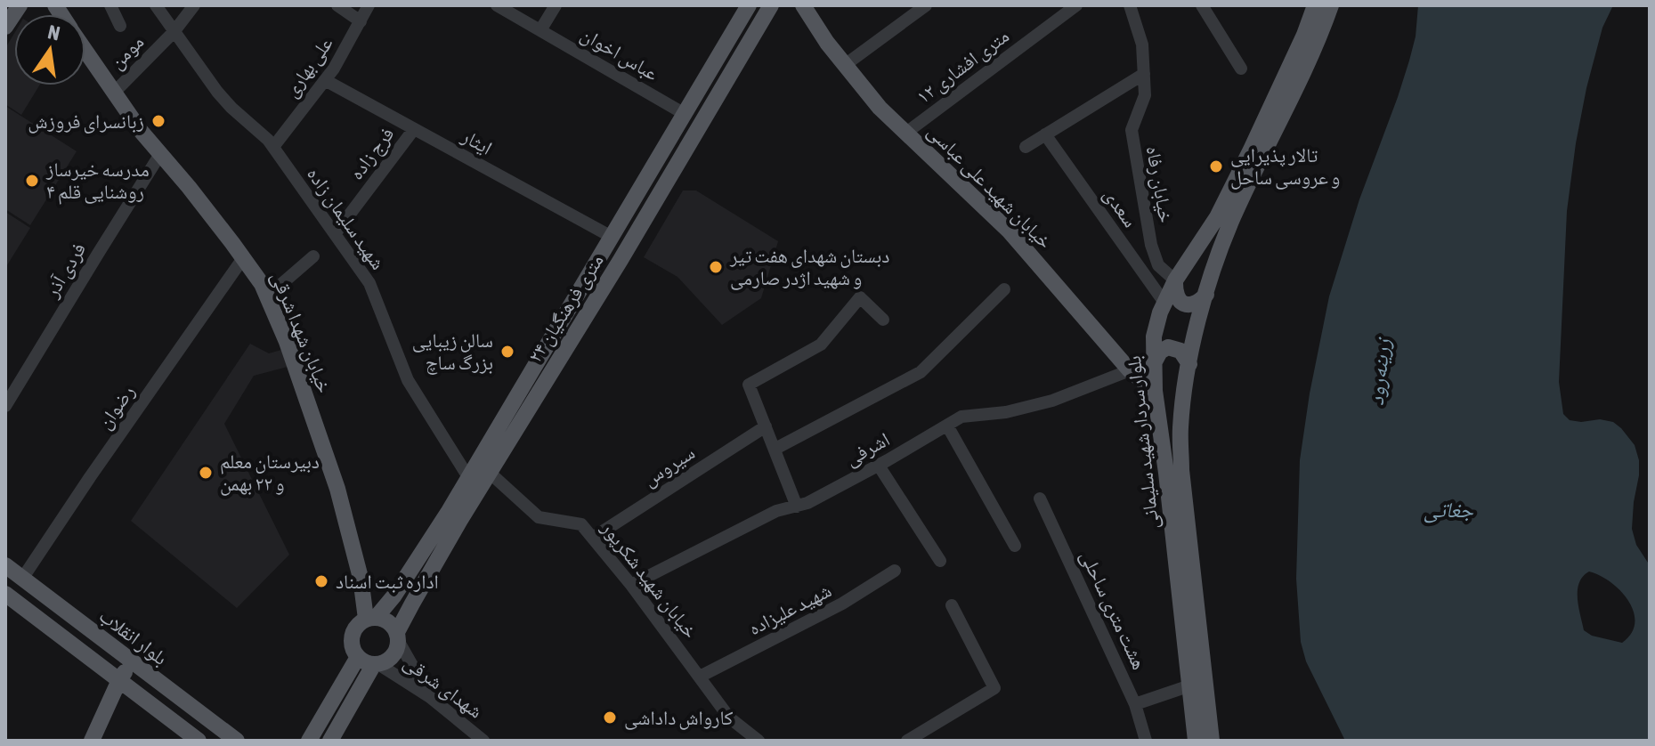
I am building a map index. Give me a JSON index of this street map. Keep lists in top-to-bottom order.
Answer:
{
  "streets": {
    "main road": [
      "خیابان شهید علی عباسی",
      "۲۴ متری فرهنگیان",
      "خیابان شهدا شرقی",
      "بلوار سردار شهید سلیمانی",
      "بلوار انقلاب"
    ],
    "street": [
      "مومن",
      "عباس اخوان",
      "۱۲ متری افشاری",
      "علی بهاری",
      "ایثار",
      "فرج زاده",
      "خیابان رفاه",
      "سعدی",
      "شهید سلیمان زاده",
      "فردی آذر",
      "رضوان",
      "اشرفی",
      "سیروس",
      "خیابان شهید شکرپور",
      "شهید علیزاده",
      "هشت متری ساحلی",
      "شهدای شرقی"
    ]
  },
  "crossings": [
    ["مومن", "شهید سلیمان زاده"],
    ["مومن", "خیابان شهدا شرقی"],
    ["عباس اخوان", "۲۴ متری فرهنگیان"],
    ["۱۲ متری افشاری", "خیابان شهید علی عباسی"],
    ["علی بهاری", "ایثار"],
    ["علی بهاری", "شهید سلیمان زاده"],
    ["ایثار", "فرج زاده"],
    ["ایثار", "۲۴ متری فرهنگیان"],
    ["فرج زاده", "شهید سلیمان زاده"],
    ["خیابان رفاه", "بلوار سردار شهید سلیمانی"],
    ["خیابان شهید علی عباسی", "بلوار سردار شهید سلیمانی"],
    ["خیابان شهید علی عباسی", "اشرفی"],
    ["سعدی", "بلوار سردار شهید سلیمانی"],
    ["شهید سلیمان زاده", "۲۴ متری فرهنگیان"],
    ["فردی آذر", "خیابان شهدا شرقی"],
    ["۲۴ متری فرهنگیان", "خیابان شهدا شرقی"],
    ["۲۴ متری فرهنگیان", "خیابان شهید شکرپور"],
    ["۲۴ متری فرهنگیان", "شهدای شرقی"],
    ["خیابان شهدا شرقی", "رضوان"],
    ["خیابان شهدا شرقی", "شهدای شرقی"],
    ["رضوان", "بلوار انقلاب"],
    ["اشرفی", "خیابان شهید شکرپور"],
    ["سیروس", "خیابان شهید شکرپور"],
    ["خیابان شهید شکرپور", "شهید علیزاده"]
  ],
  "water": ["زرینه‌رود", "جغاتی"],
  "places": [
    "زبانسرای فروزش",
    "تالار پذیرایی و عروسی ساحل",
    "مدرسه خیرساز روشنایی قلم ۴",
    "دبستان شهدای هفت تیر و شهید اژدر صارمی",
    "سالن زیبایی بزرگ ساچ",
    "دبیرستان معلم و ۲۲ بهمن",
    "اداره ثبت اسناد",
    "کارواش داداشی"
  ],
  "north": "top"
}
